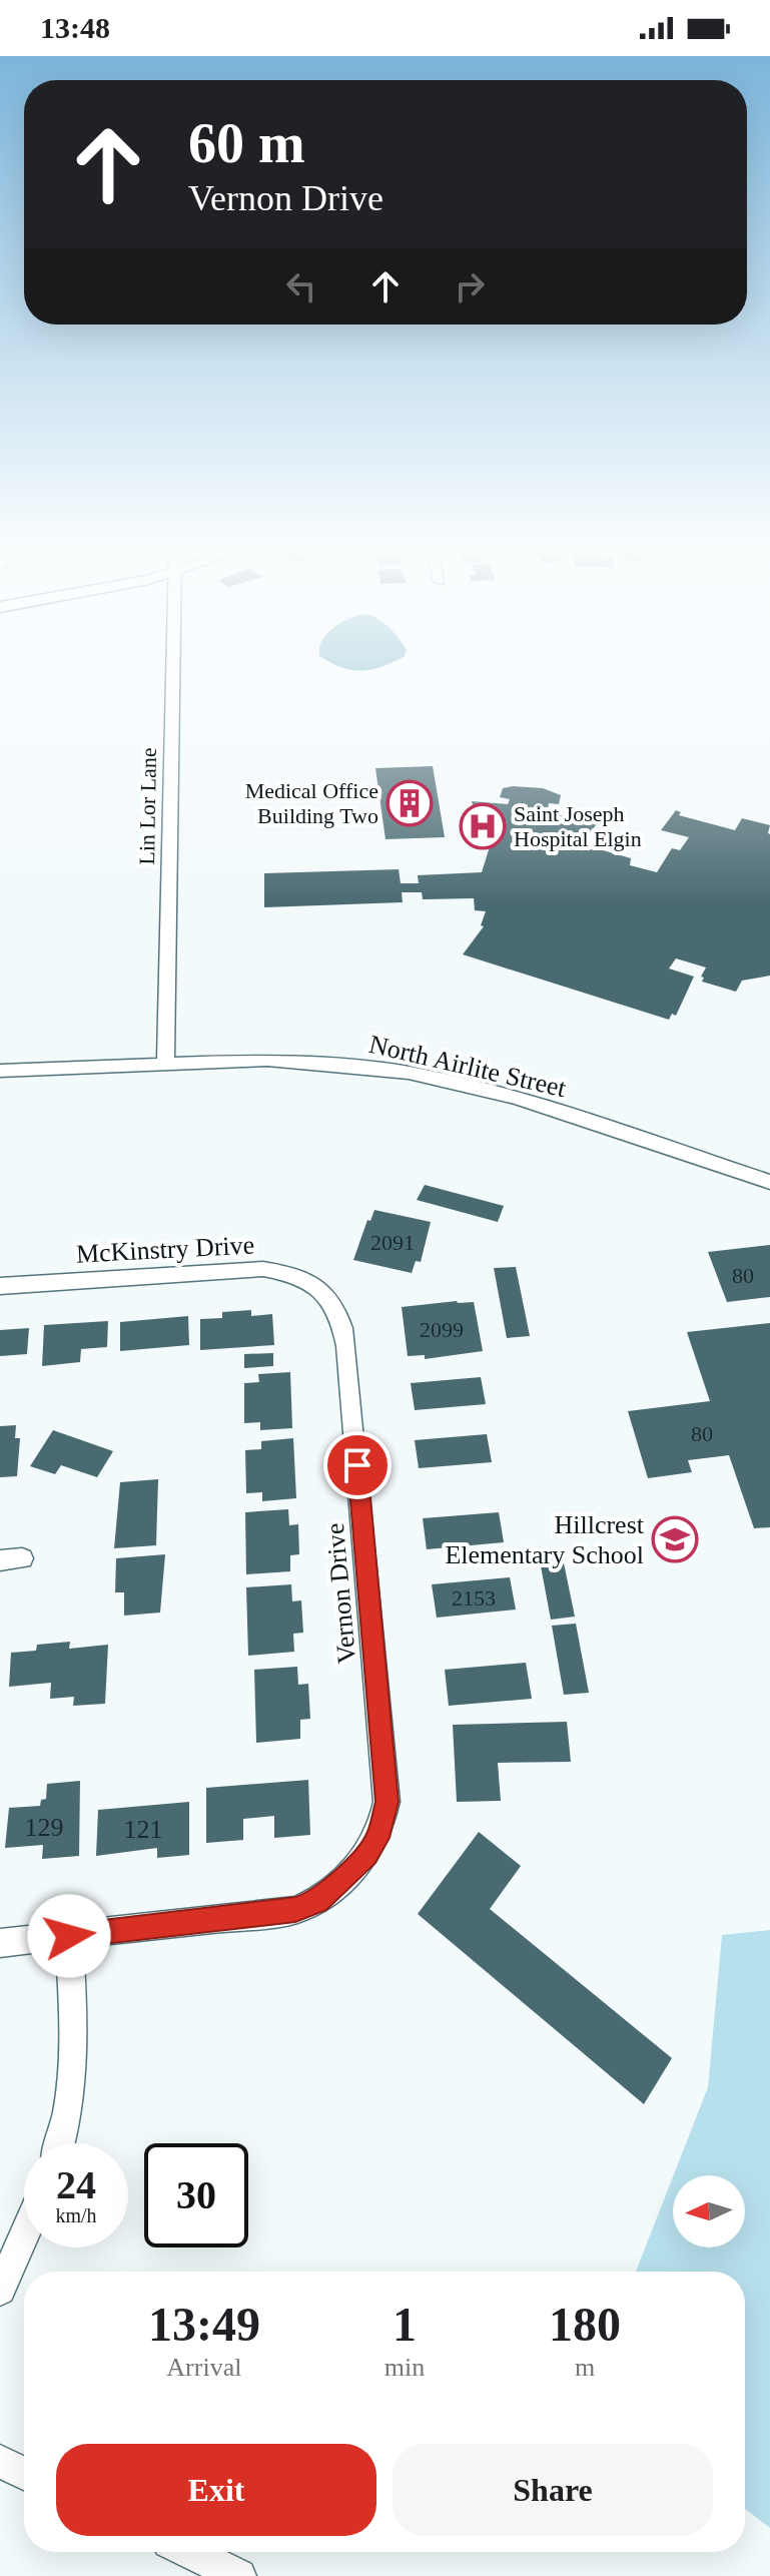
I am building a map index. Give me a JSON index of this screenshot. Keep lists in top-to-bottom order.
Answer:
{
  "streets": {
    "street": [
      "Lin Lor Lane",
      "North Airlite Street",
      "McKinstry Drive",
      "Vernon Drive"
    ]
  },
  "crossings": [
    ["Lin Lor Lane", "North Airlite Street"],
    ["McKinstry Drive", "Vernon Drive"]
  ],
  "places": {
    "building": ["Medical Office Building Two"],
    "hospital": ["Saint Joseph Hospital Elgin"],
    "school or university": ["Hillcrest Elementary School"]
  },
  "house_numbers": [
    "2091",
    "80",
    "2099",
    "80",
    "2153",
    "129",
    "121"
  ],
  "north": "left",
  "page": {
    "status": "13:48",
    "turn": ["60 m", "Vernon Drive"],
    "speed": "24 km/h",
    "limit": "30",
    "eta": [
      "13:49",
      "Arrival",
      "1",
      "min",
      "180",
      "m"
    ],
    "buttons": ["Exit", "Share"]
  }
}
